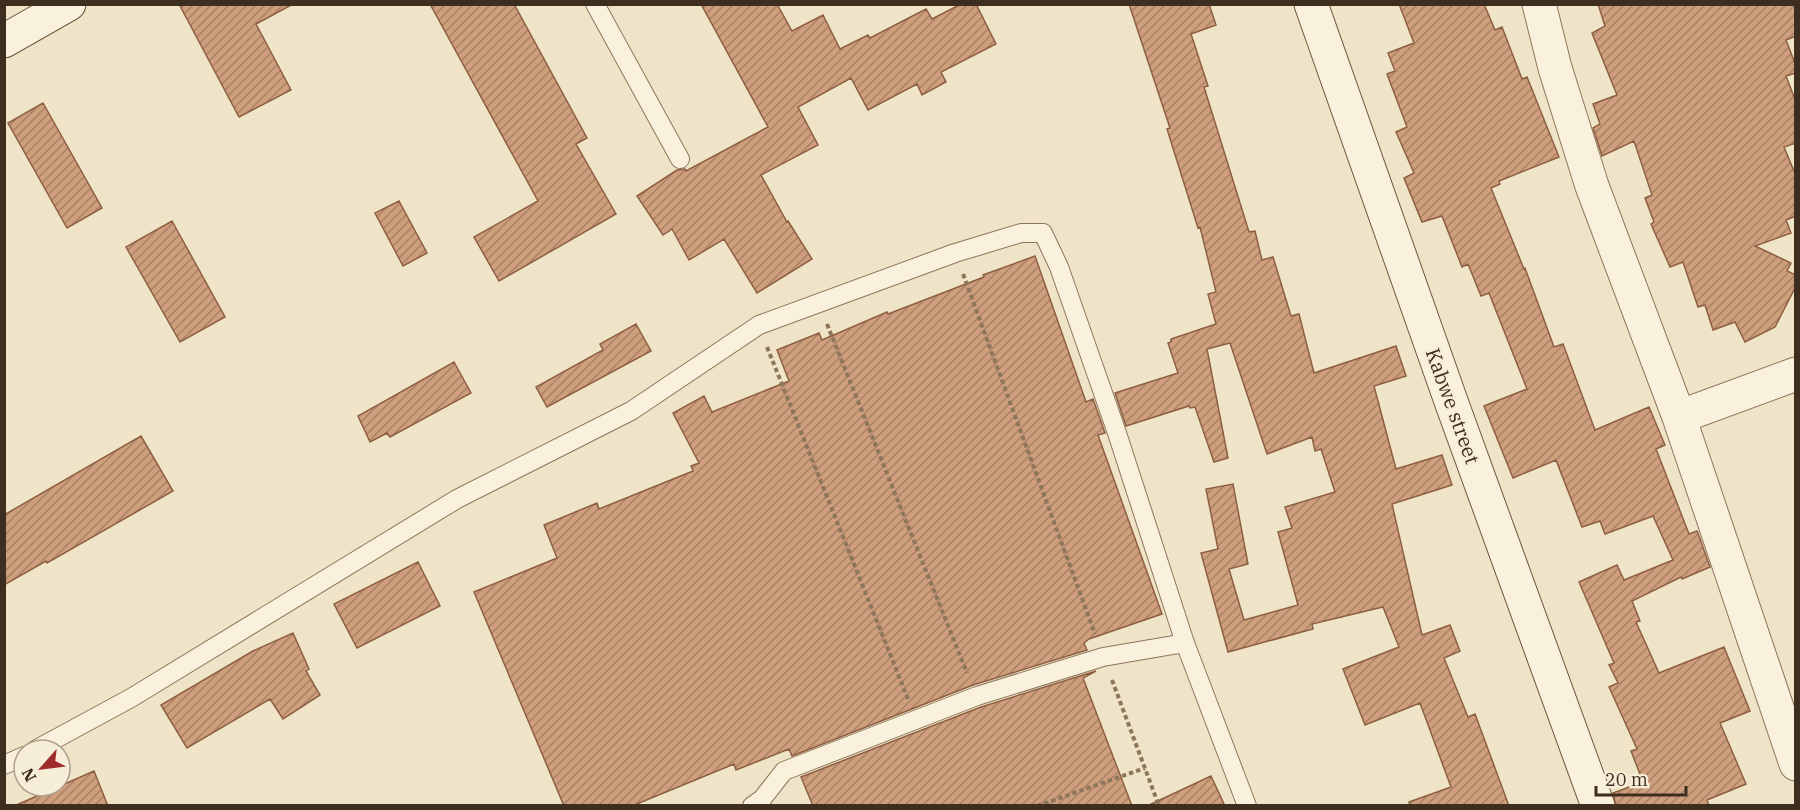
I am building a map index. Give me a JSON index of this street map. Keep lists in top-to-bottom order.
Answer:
{
  "streets": {
    "street": ["Kabwe street"]
  },
  "scale_bar": "20 m",
  "north": "bottom left"
}
